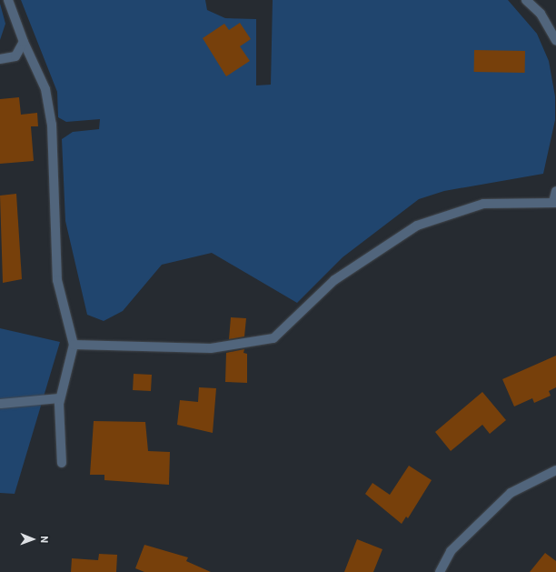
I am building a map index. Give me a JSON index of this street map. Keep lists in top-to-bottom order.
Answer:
{
  "north": "right"
}
